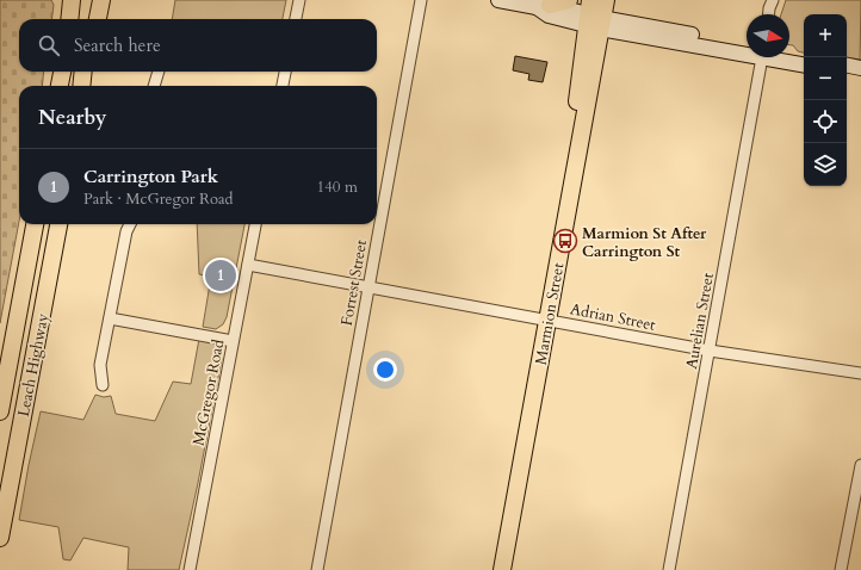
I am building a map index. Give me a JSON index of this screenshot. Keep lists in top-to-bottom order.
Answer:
{
  "streets": {
    "main road": ["Marmion Street", "Leach Highway"],
    "street": [
      "Forrest Street",
      "Adrian Street",
      "Aurelian Street",
      "McGregor Road"
    ]
  },
  "crossings": [
    ["Forrest Street", "Adrian Street"],
    ["Marmion Street", "Adrian Street"],
    ["Adrian Street", "Aurelian Street"],
    ["Adrian Street", "McGregor Road"]
  ],
  "places": {
    "bus stop": ["Marmion St After Carrington St"]
  },
  "north": "right",
  "page": {
    "map_buttons": ["+", "−"],
    "search": "Search here",
    "heading": "Nearby",
    "list": [
      {
        "mark": "1",
        "name": "Carrington Park",
        "note": "Park · McGregor Road",
        "value": "140 m"
      }
    ],
    "pins": "1"
  }
}
